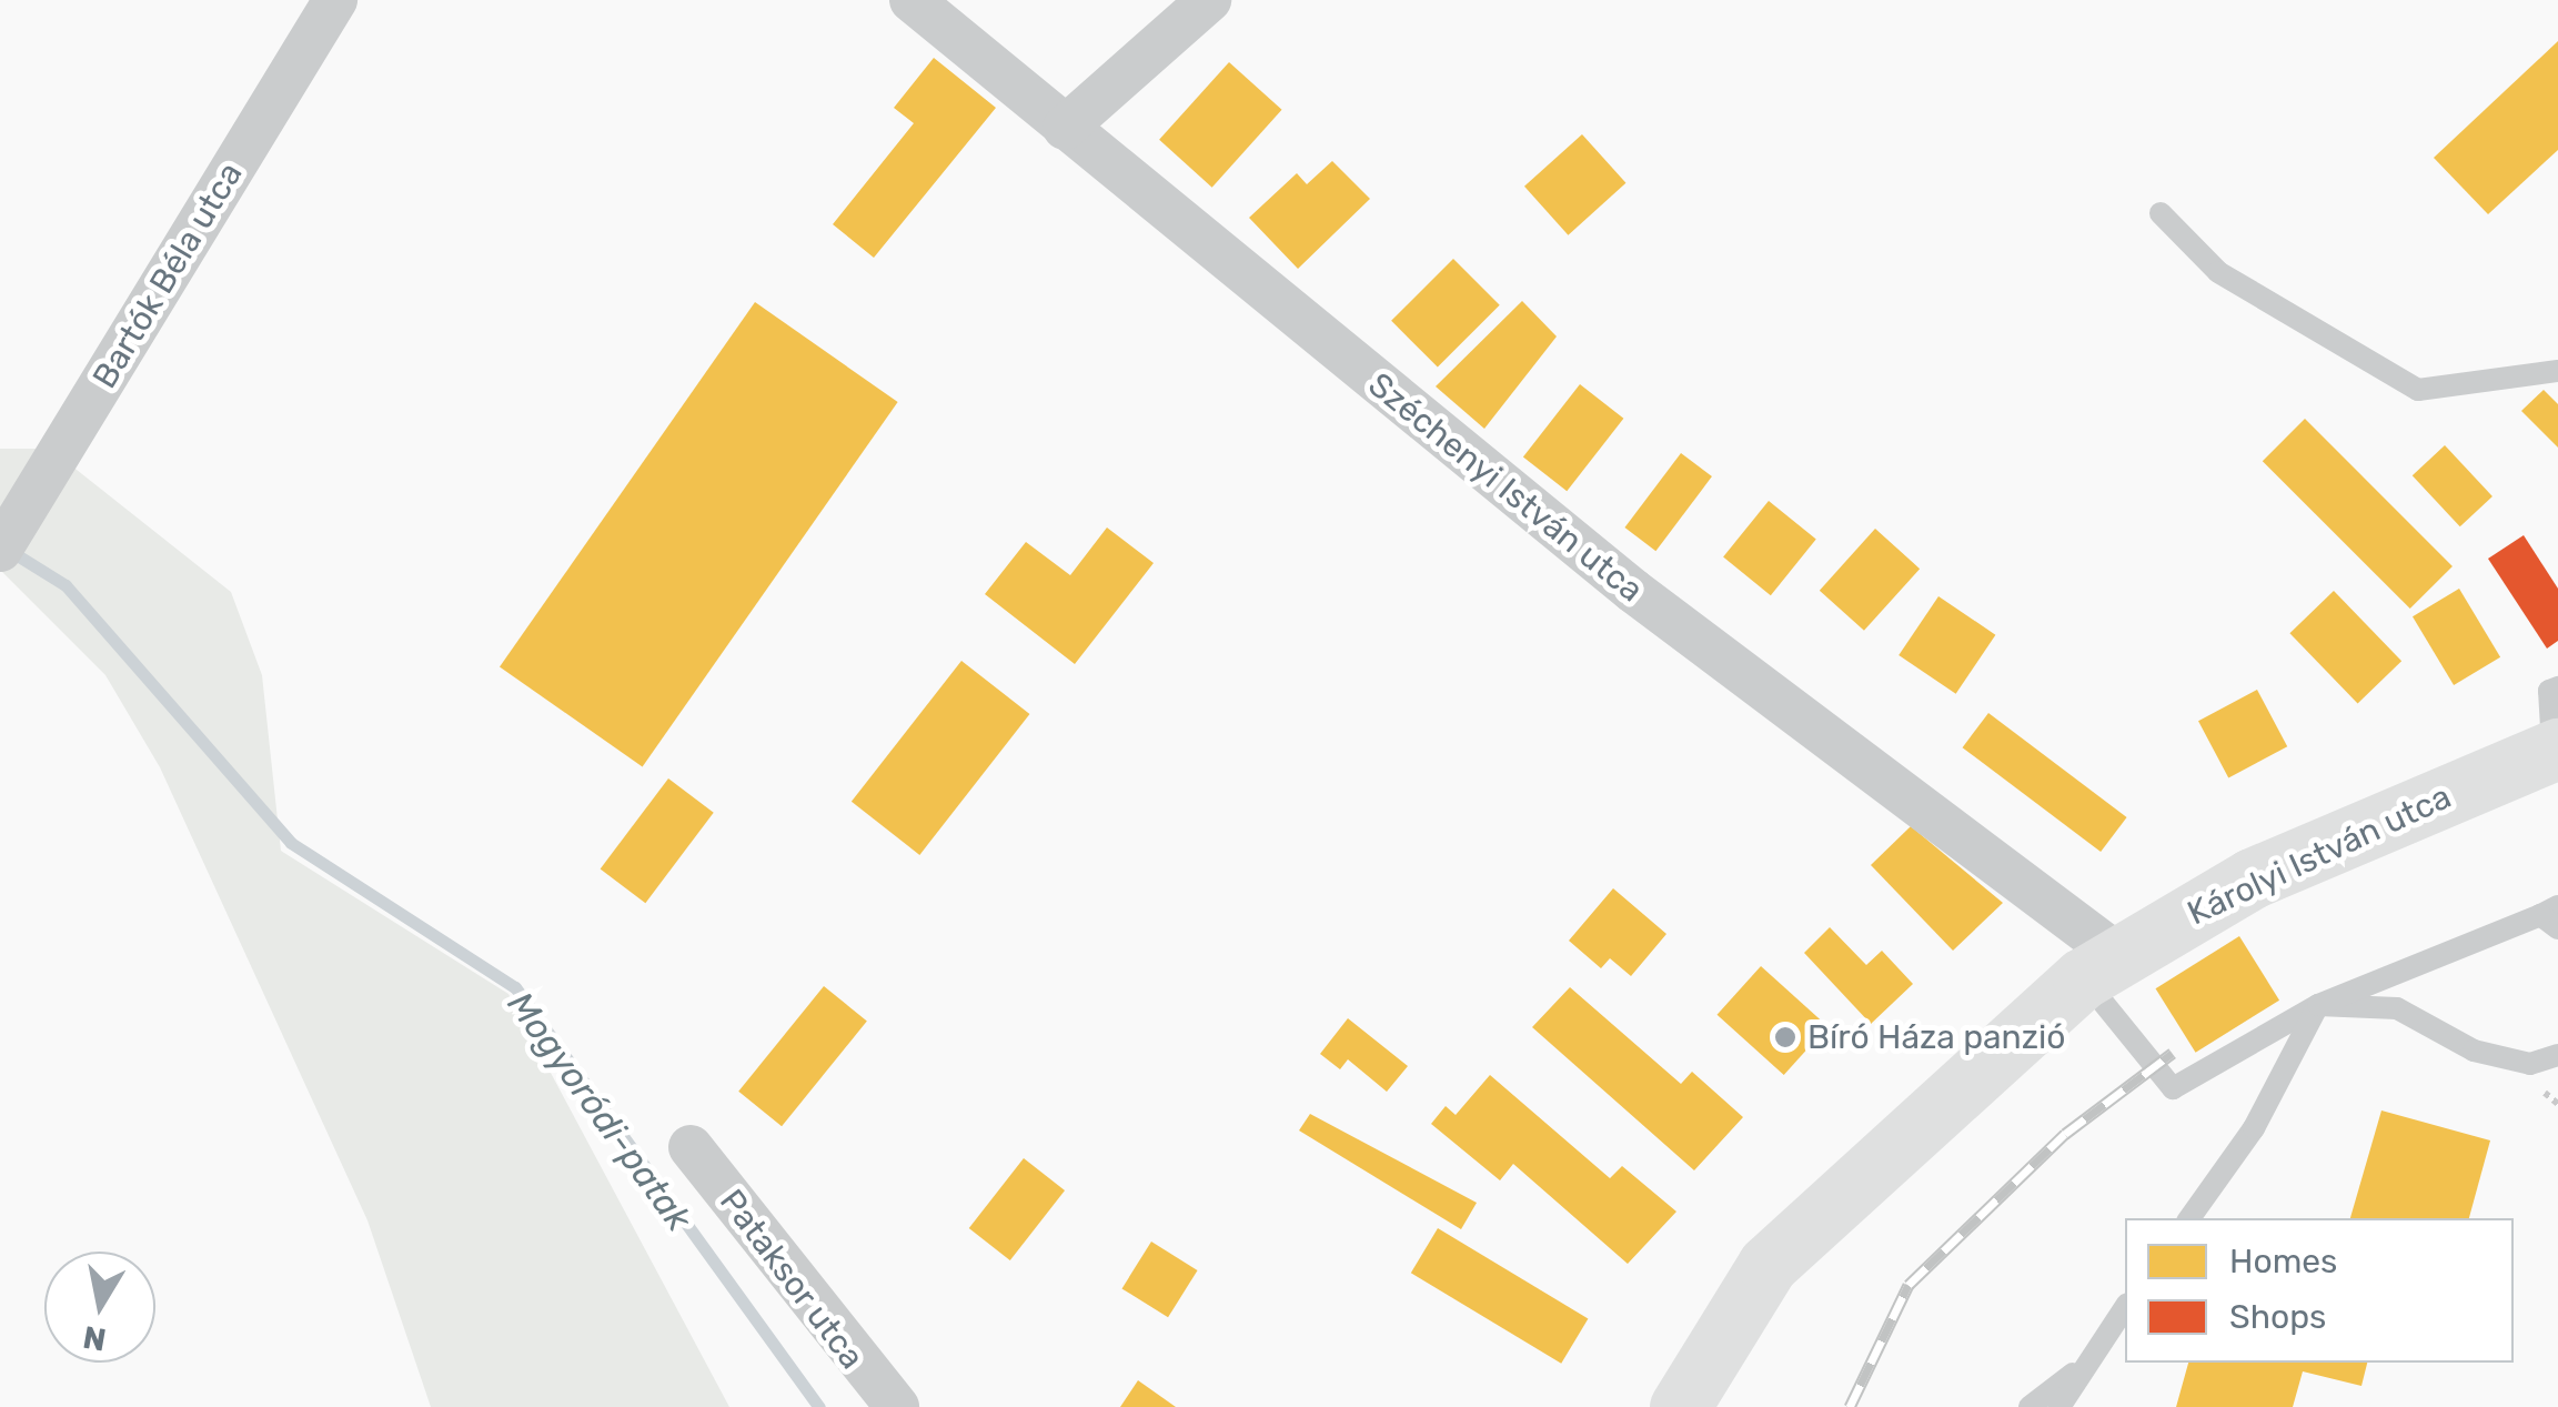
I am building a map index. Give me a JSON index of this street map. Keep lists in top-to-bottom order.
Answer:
{
  "streets": {
    "main road": ["Károlyi István utca"],
    "street": ["Bartók Béla utca", "Széchenyi István utca", "Pataksor utca"]
  },
  "crossings": [
    ["Széchenyi István utca", "Károlyi István utca"]
  ],
  "water": ["Mogyoródi-patak"],
  "places": ["Bíró Háza panzió"],
  "legend": ["Homes", "Shops"],
  "north": "bottom"
}
